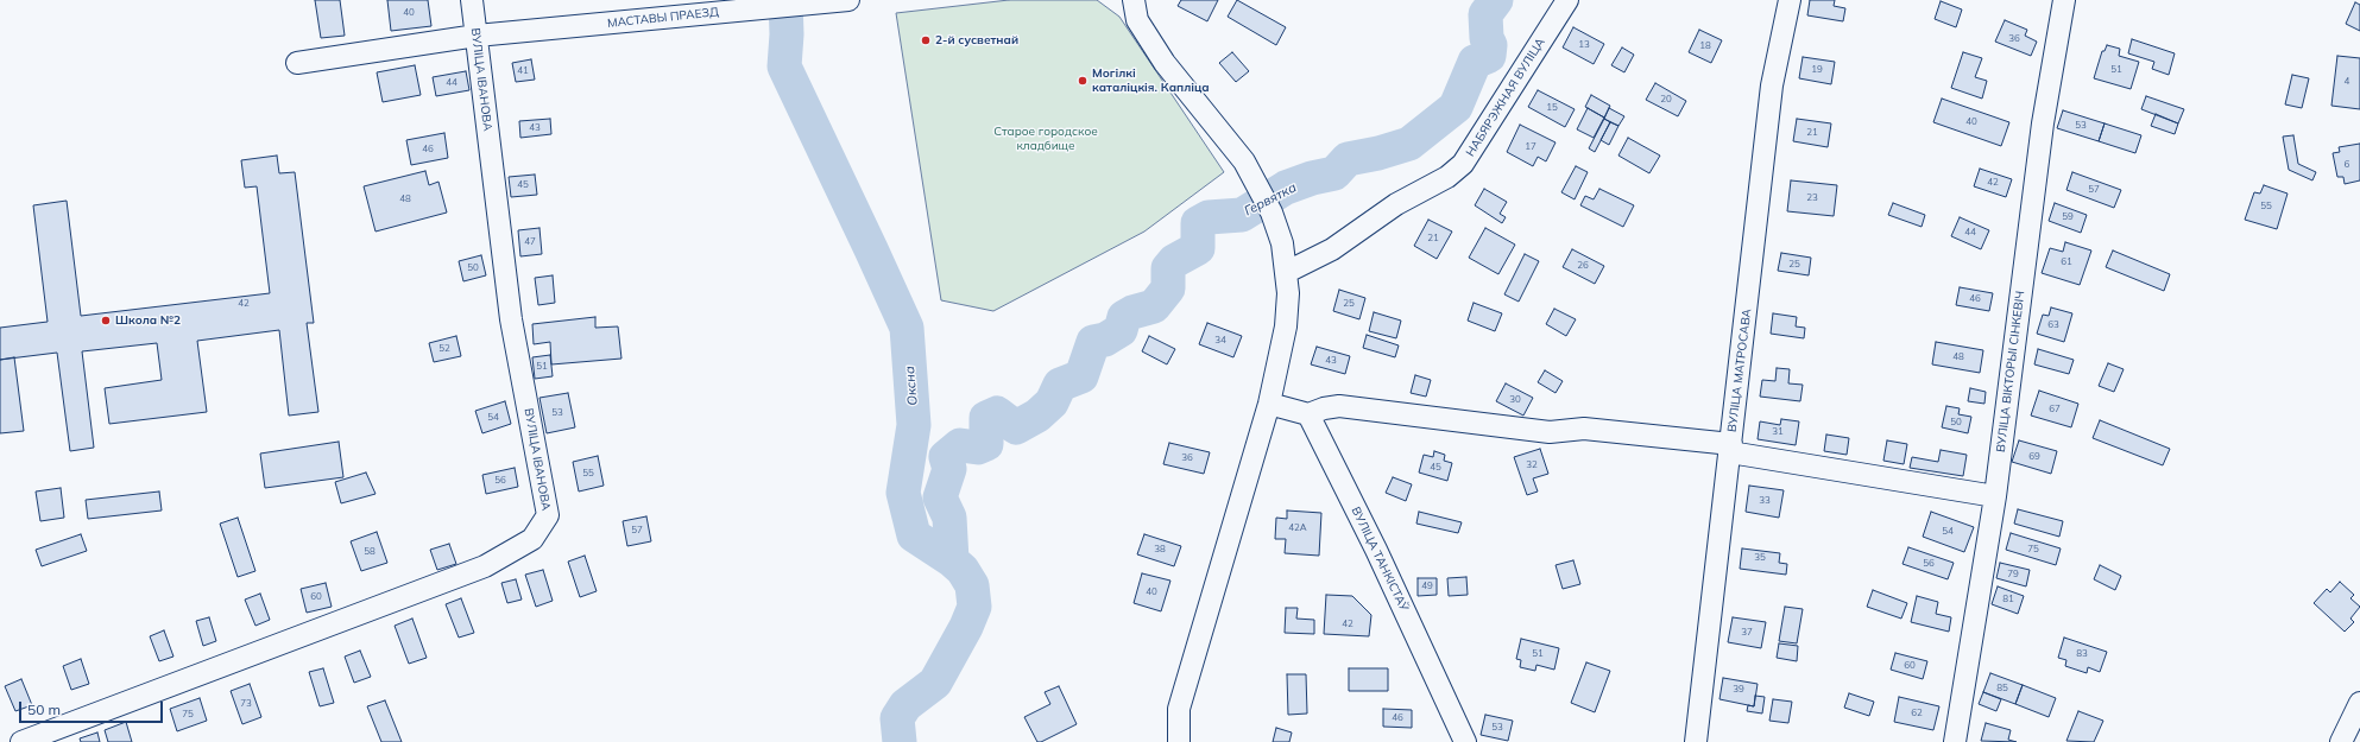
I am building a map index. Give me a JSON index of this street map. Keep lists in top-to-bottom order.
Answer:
{
  "streets": {
    "street": [
      "МАСТАВЫ ПРАЕЗД",
      "ВУЛІЦА ІВАНОВА",
      "НАБЯРЭЖНАЯ ВУЛІЦА",
      "ВУЛІЦА МАТРОСАВА",
      "ВУЛІЦА ВІКТОРЫІ СІНКЕВІЧ",
      "ВУЛІЦА ТАНКІСТАЎ"
    ]
  },
  "crossings": [
    ["МАСТАВЫ ПРАЕЗД", "ВУЛІЦА ІВАНОВА"]
  ],
  "water": ["Гервятка", "Оксна"],
  "parks": ["Старое городское кладбище"],
  "places": ["2-й сусветнай", "Могілкі каталіцкія. Капліца", "Школа №2"],
  "house_numbers": [
    "40",
    "36",
    "13",
    "18",
    "19",
    "51",
    "41",
    "4",
    "44",
    "20",
    "15",
    "40",
    "53",
    "43",
    "21",
    "17",
    "46",
    "6",
    "42",
    "45",
    "57",
    "23",
    "48",
    "55",
    "59",
    "44",
    "21",
    "47",
    "61",
    "25",
    "26",
    "50",
    "46",
    "42",
    "25",
    "63",
    "34",
    "52",
    "48",
    "43",
    "51",
    "30",
    "67",
    "53",
    "54",
    "50",
    "31",
    "69",
    "36",
    "32",
    "45",
    "55",
    "56",
    "33",
    "42А",
    "57",
    "54",
    "38",
    "75",
    "58",
    "35",
    "56",
    "79",
    "49",
    "40",
    "60",
    "81",
    "42",
    "37",
    "51",
    "83",
    "60",
    "85",
    "39",
    "73",
    "62",
    "75",
    "46",
    "53"
  ],
  "scale_bar": "50 m"
}
